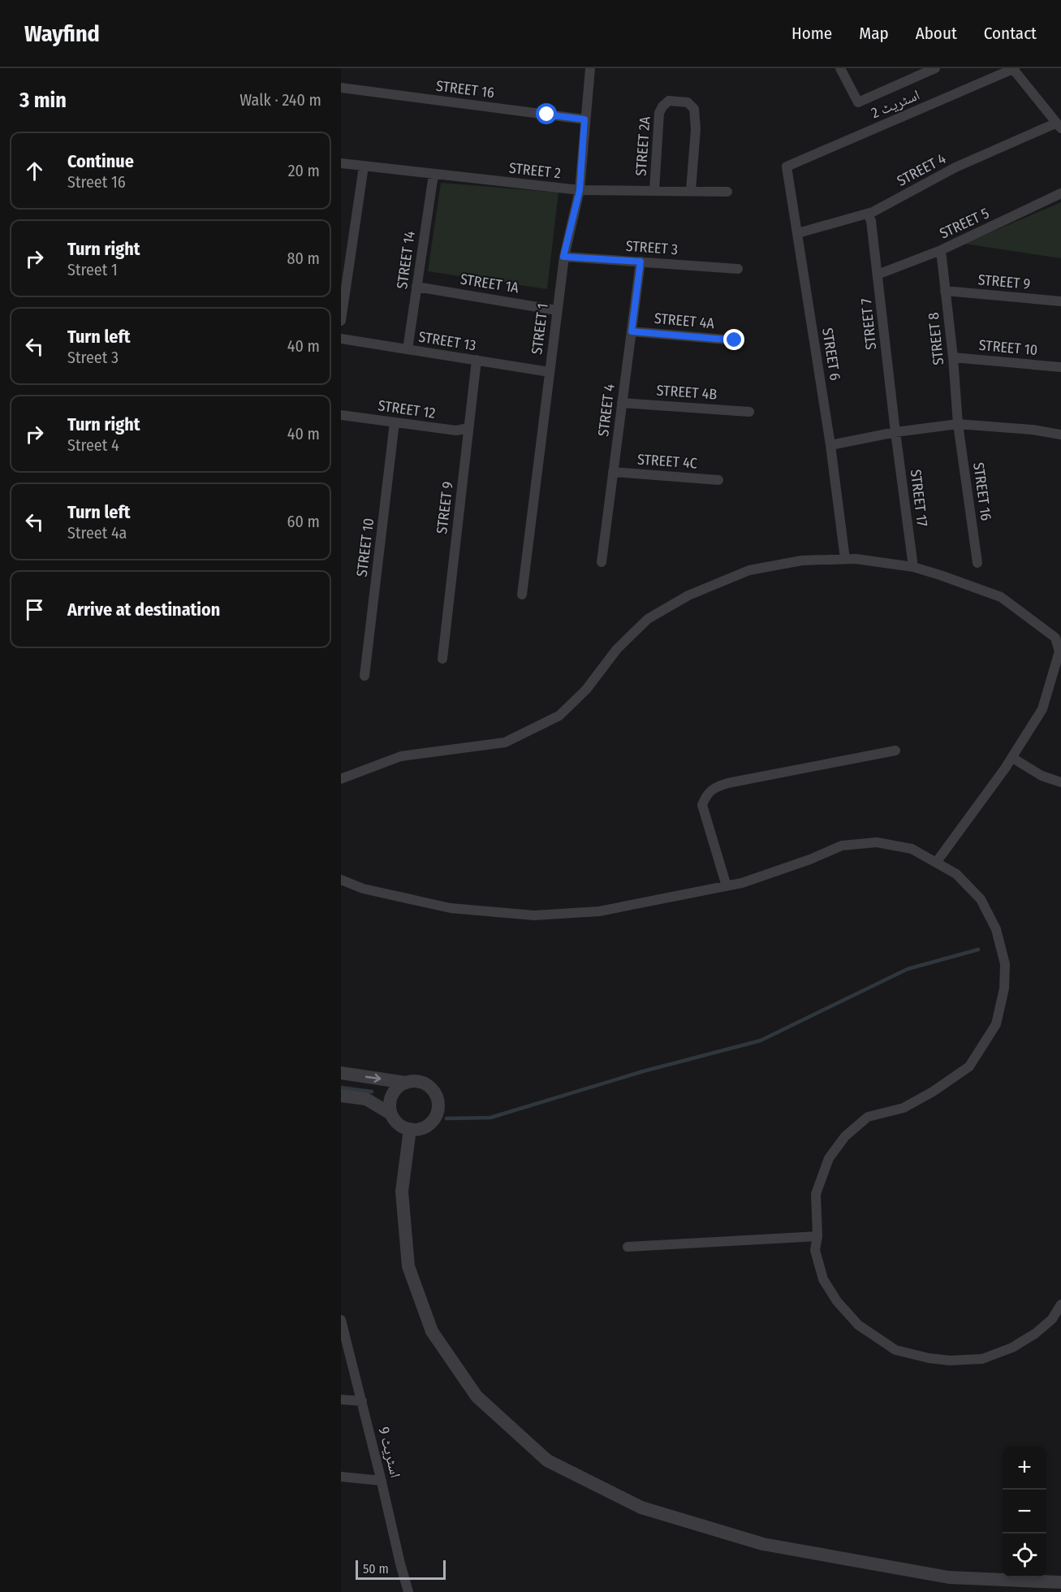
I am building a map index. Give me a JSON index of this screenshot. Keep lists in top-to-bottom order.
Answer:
{
  "streets": {
    "street": [
      "STREET 16",
      "اسٹریٹ 2",
      "STREET 2A",
      "STREET 4",
      "STREET 2",
      "STREET 5",
      "STREET 3",
      "STREET 14",
      "STREET 9",
      "STREET 1A",
      "STREET 4A",
      "STREET 7",
      "STREET 1",
      "STREET 8",
      "STREET 13",
      "STREET 10",
      "STREET 6",
      "STREET 4B",
      "STREET 12",
      "STREET 4C",
      "STREET 17",
      "اسٹریٹ 9"
    ]
  },
  "crossings": [
    ["STREET 16", "STREET 1"],
    ["STREET 16", "STREET 8"],
    ["اسٹریٹ 2", "STREET 6"],
    ["STREET 2A", "STREET 2"],
    ["STREET 4", "STREET 3"],
    ["STREET 4", "STREET 4A"],
    ["STREET 4", "STREET 7"],
    ["STREET 4", "STREET 6"],
    ["STREET 4", "STREET 4B"],
    ["STREET 4", "STREET 4C"],
    ["STREET 2", "STREET 14"],
    ["STREET 2", "STREET 1"],
    ["STREET 5", "STREET 7"],
    ["STREET 5", "STREET 8"],
    ["STREET 3", "STREET 1"],
    ["STREET 14", "STREET 1A"],
    ["STREET 14", "STREET 13"],
    ["STREET 9", "STREET 8"],
    ["STREET 9", "STREET 13"],
    ["STREET 9", "STREET 12"],
    ["STREET 1A", "STREET 1"],
    ["STREET 7", "STREET 17"],
    ["STREET 1", "STREET 13"],
    ["STREET 8", "STREET 10"],
    ["STREET 10", "STREET 12"]
  ],
  "scale_bar": "50 m",
  "page": {
    "header": "Wayfind",
    "nav": [
      "Home",
      "Map",
      "About",
      "Contact"
    ],
    "heading": ["3 min", "Walk · 240 m"],
    "list": [
      ["Continue", "Street 16", "20 m"],
      ["Turn right", "Street 1", "80 m"],
      ["Turn left", "Street 3", "40 m"],
      ["Turn right", "Street 4", "40 m"],
      ["Turn left", "Street 4a", "60 m"],
      "Arrive at destination"
    ],
    "map_buttons": ["+", "−"],
    "scale": "50 m"
  }
}
